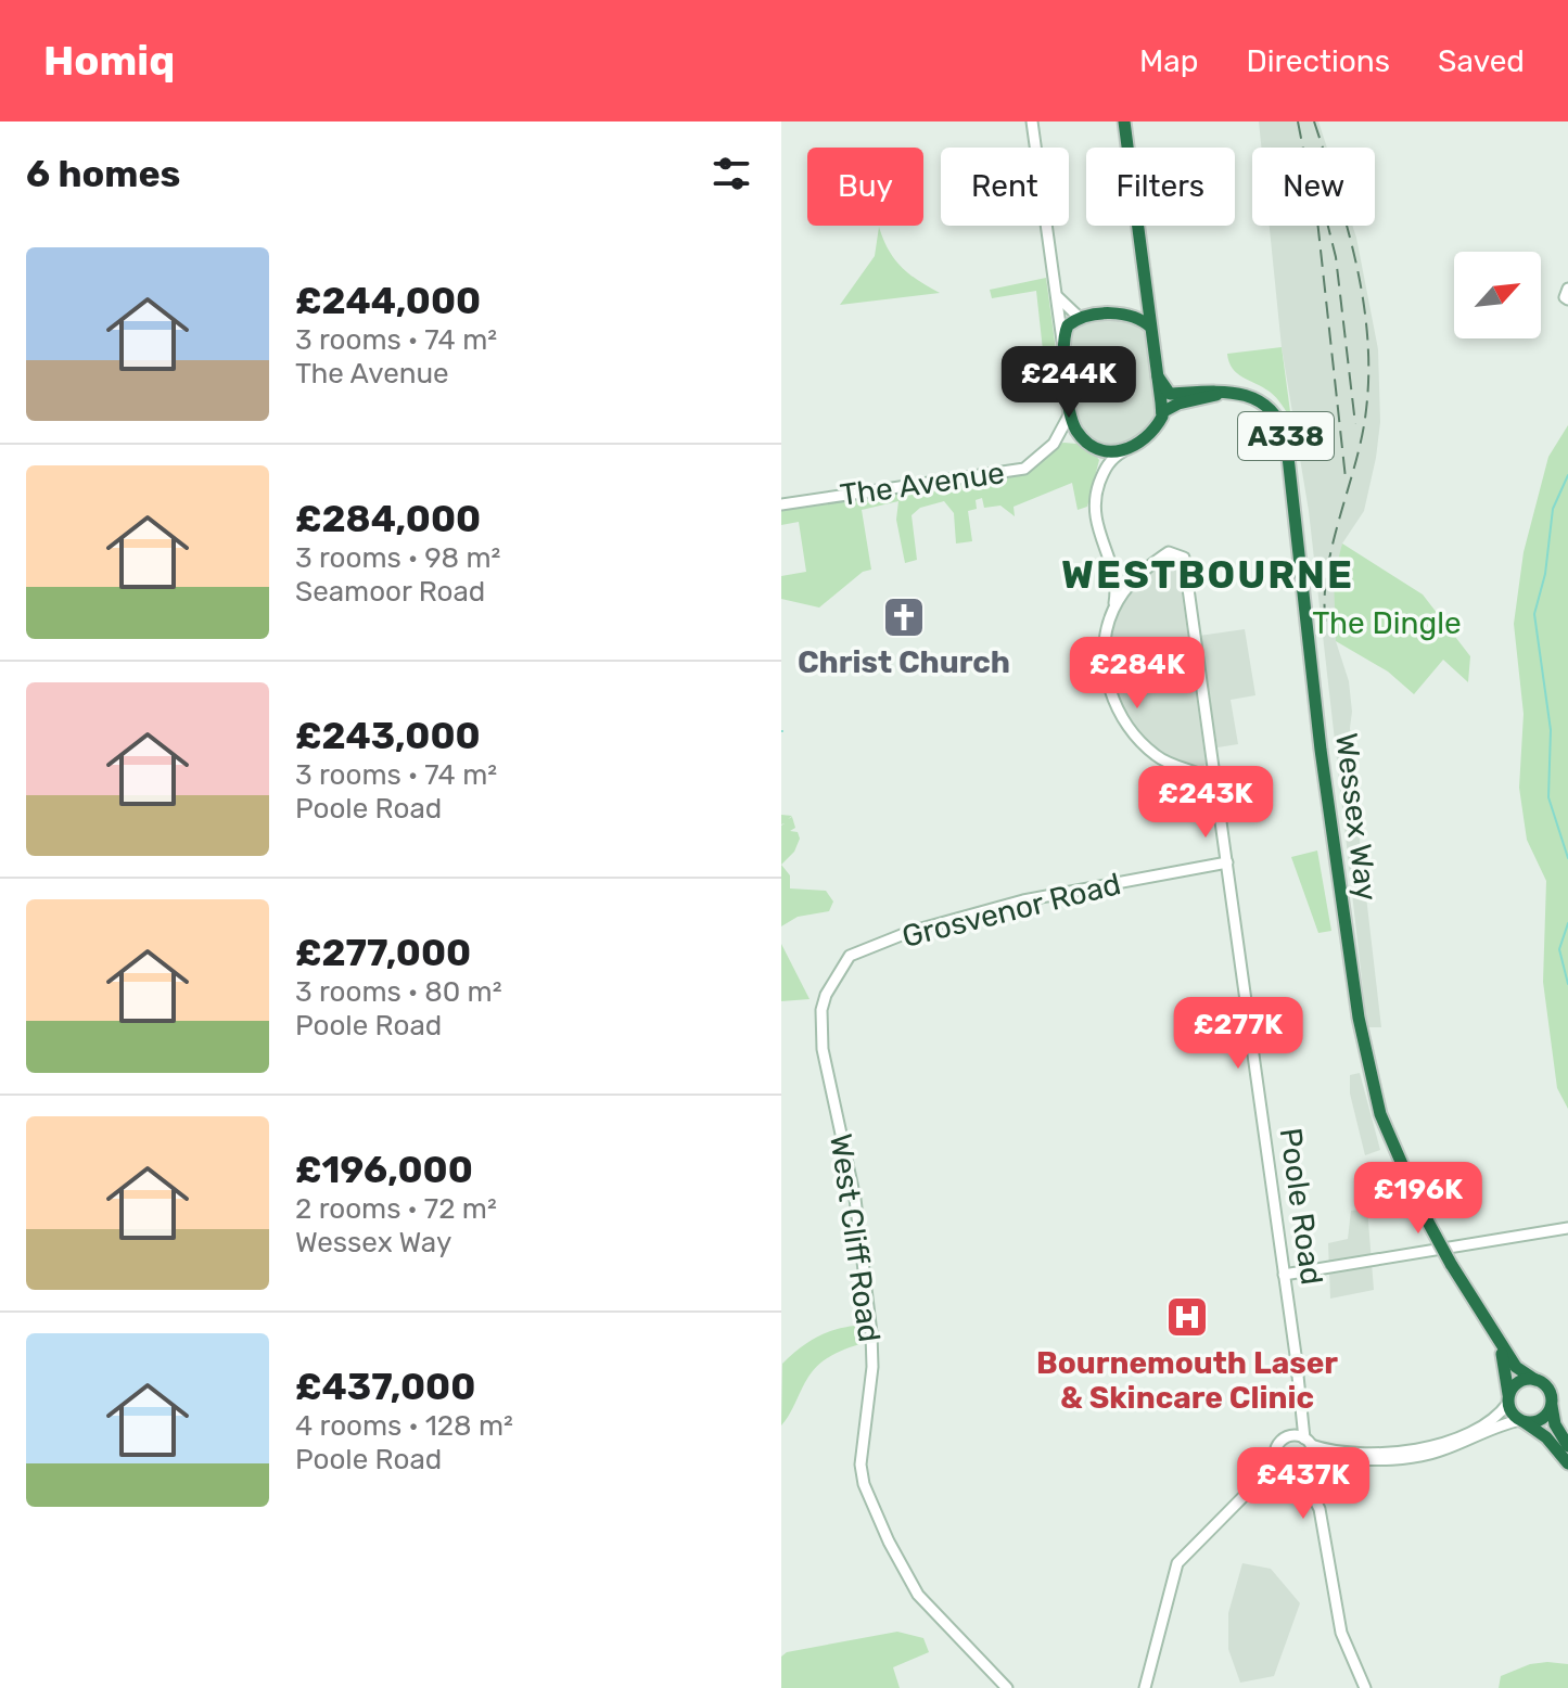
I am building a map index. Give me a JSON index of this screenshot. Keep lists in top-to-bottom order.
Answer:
{
  "streets": {
    "highway": ["A338", "Wessex Way"],
    "street": [
      "The Avenue",
      "Grosvenor Road",
      "Poole Road",
      "West Cliff Road"
    ]
  },
  "crossings": [
    ["A338", "The Avenue"],
    ["A338", "Wessex Way"],
    ["Grosvenor Road", "Poole Road"],
    ["Grosvenor Road", "West Cliff Road"]
  ],
  "districts": ["WESTBOURNE"],
  "parks": ["The Dingle"],
  "places": {
    "church": ["Christ Church"],
    "hospital": ["Bournemouth Laser & Skincare Clinic"]
  },
  "north": "top right",
  "page": {
    "header": "Homiq",
    "nav": ["Map", "Directions", "Saved"],
    "heading": "6 homes",
    "chip": [
      "Buy",
      "Rent",
      "Filters",
      "New"
    ],
    "list": [
      {
        "name": "£244,000",
        "note": "3 rooms · 74 m² · The Avenue"
      },
      {
        "name": "£284,000",
        "note": "3 rooms · 98 m² · Seamoor Road"
      },
      {
        "name": "£243,000",
        "note": "3 rooms · 74 m² · Poole Road"
      },
      {
        "name": "£277,000",
        "note": "3 rooms · 80 m² · Poole Road"
      },
      {
        "name": "£196,000",
        "note": "2 rooms · 72 m² · Wessex Way"
      },
      {
        "name": "£437,000",
        "note": "4 rooms · 128 m² · Poole Road"
      }
    ],
    "price": [
      "£244K",
      "£284K",
      "£243K",
      "£277K",
      "£196K",
      "£437K"
    ]
  }
}
